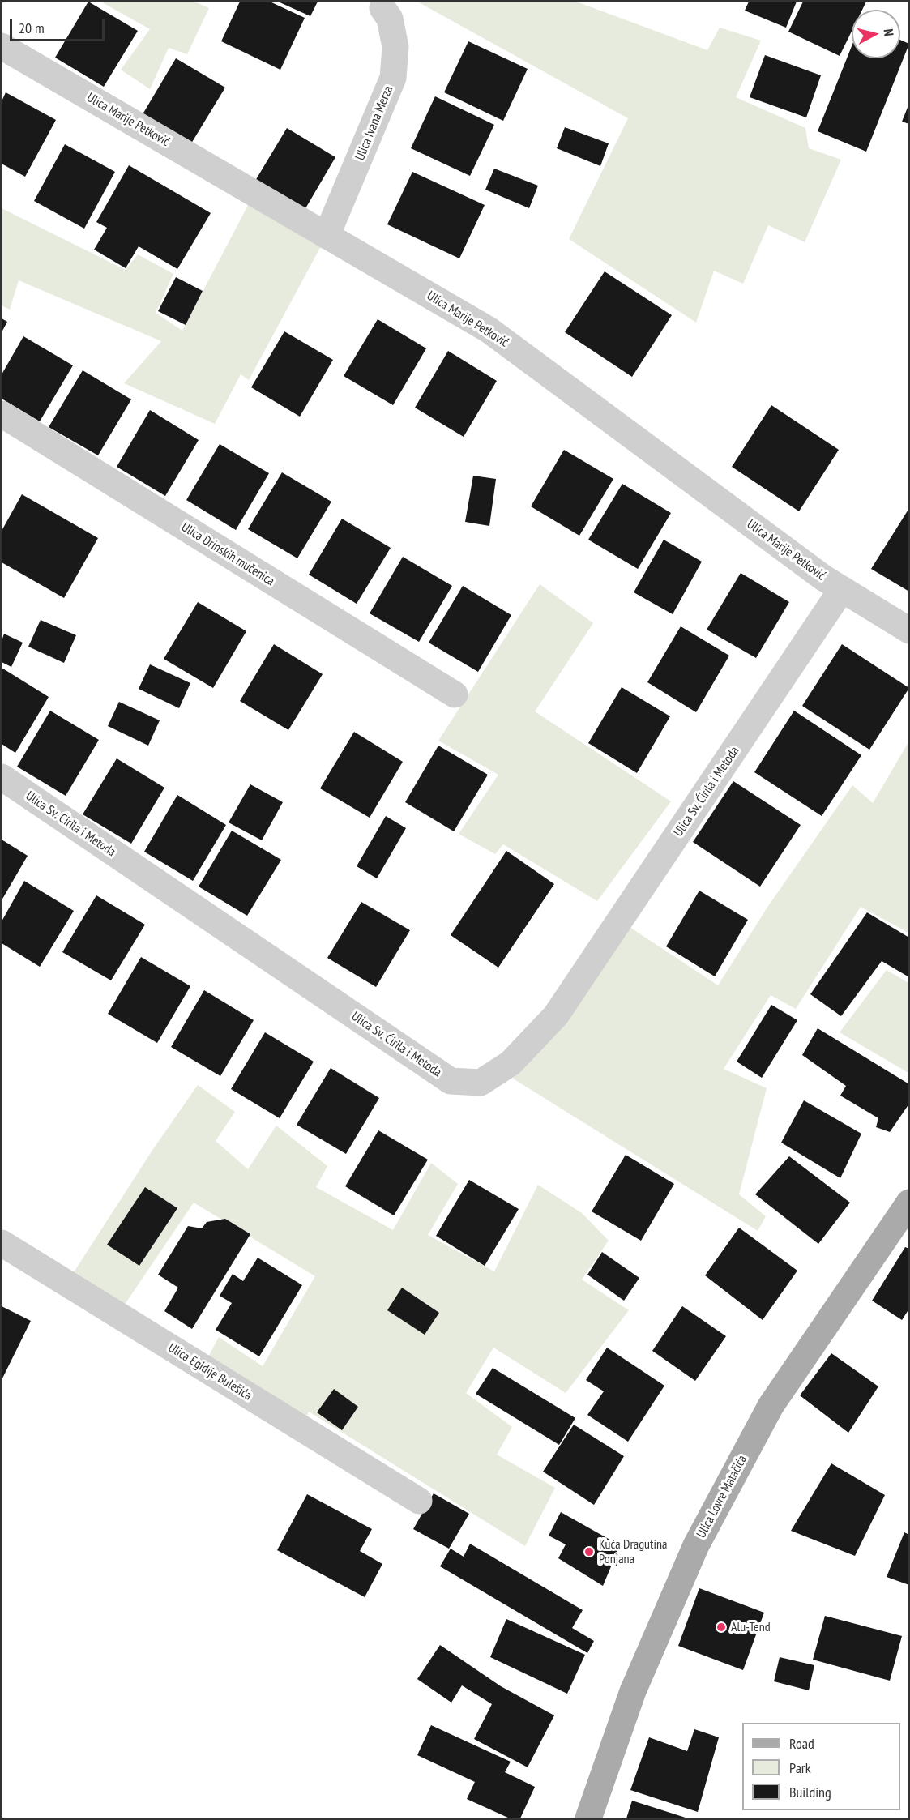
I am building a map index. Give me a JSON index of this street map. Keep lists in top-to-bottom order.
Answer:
{
  "streets": {
    "main road": ["Ulica Lovre Matačića"],
    "street": [
      "Ulica Marije Petković",
      "Ulica Ivana Merza",
      "Ulica Drinskih mučenica",
      "Ulica Sv. Ćirila i Metoda",
      "Ulica Egidije Bulešića"
    ]
  },
  "crossings": [
    ["Ulica Marije Petković", "Ulica Ivana Merza"],
    ["Ulica Marije Petković", "Ulica Sv. Ćirila i Metoda"]
  ],
  "places": ["Kuća Dragutina Ponjana", "Alu-Tend"],
  "legend": ["Road", "Park", "Building"],
  "scale_bar": "20 m",
  "north": "right"
}
